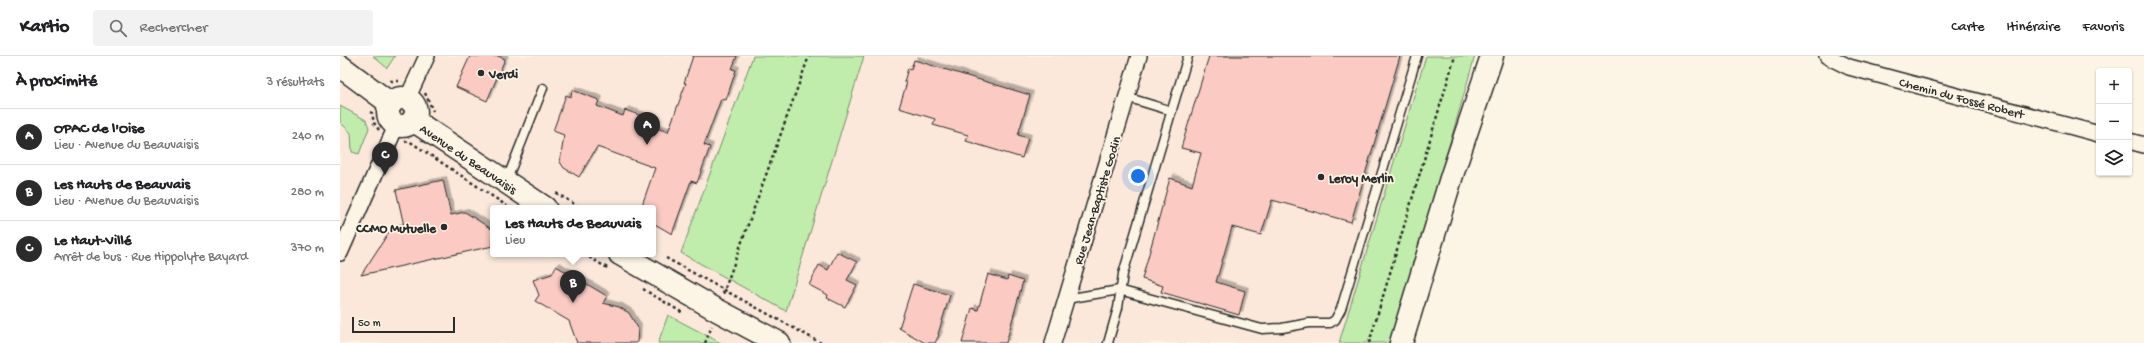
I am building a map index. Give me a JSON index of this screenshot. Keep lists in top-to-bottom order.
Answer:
{
  "streets": {
    "street": ["Chemin du Fossé Robert", "Avenue du Beauvaisis", "Rue Jean-Baptiste Godin"]
  },
  "places": ["Verdi", "Leroy Merlin", "CCMO Mutuelle"],
  "scale_bar": "50 m",
  "page": {
    "header": "Kartio",
    "search": "Rechercher",
    "nav": ["Carte", "Itinéraire", "Favoris"],
    "heading": ["À proximité", "3 résultats"],
    "map_buttons": ["+", "−"],
    "list": [
      {
        "mark": "A",
        "name": "OPAC de l'Oise",
        "note": "Lieu · Avenue du Beauvaisis",
        "value": "240 m"
      },
      {
        "mark": "B",
        "name": "Les Hauts de Beauvais",
        "note": "Lieu · Avenue du Beauvaisis",
        "value": "280 m"
      },
      {
        "mark": "C",
        "name": "Le Haut-Villé",
        "note": "Arrêt de bus · Rue Hippolyte Bayard",
        "value": "370 m"
      }
    ],
    "pins": ["A", "C", "B"],
    "popup": ["Les Hauts de Beauvais", "Lieu"],
    "scale": "50 m"
  }
}
